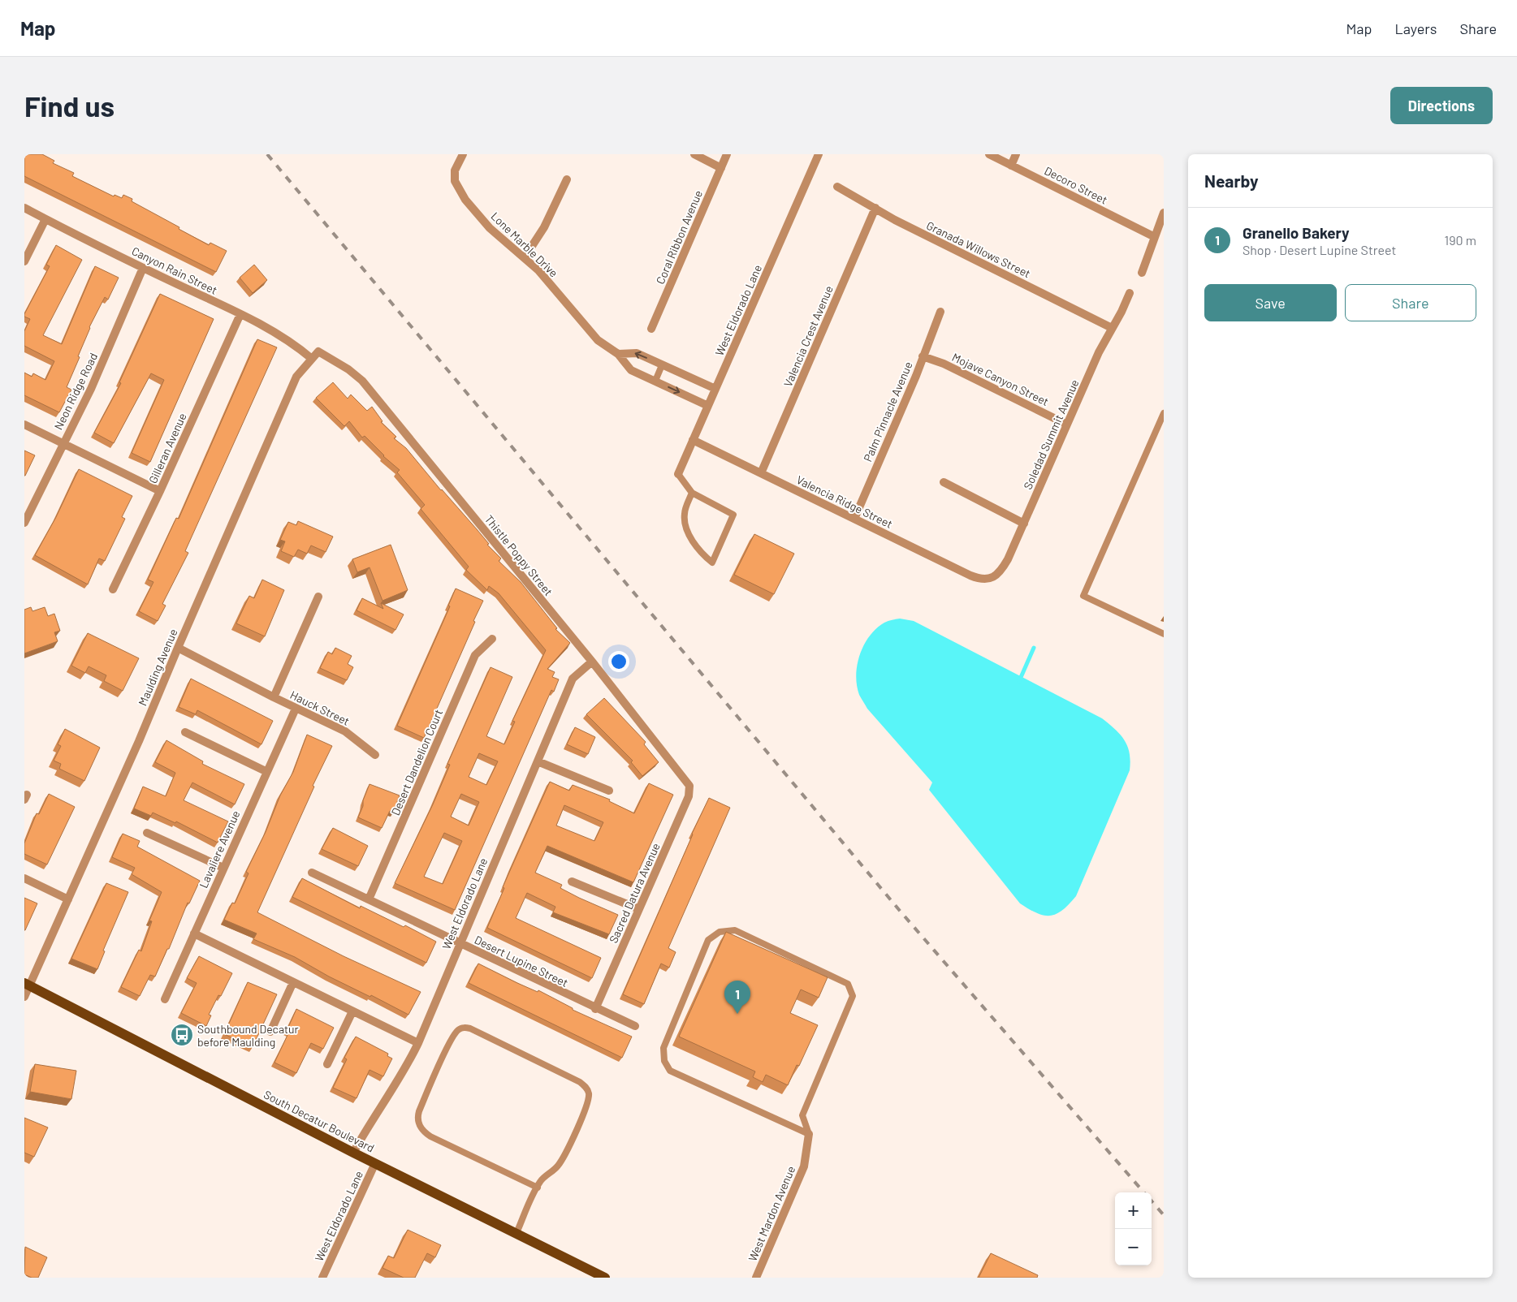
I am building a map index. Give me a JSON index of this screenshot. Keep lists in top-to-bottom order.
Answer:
{
  "streets": {
    "main road": ["South Decatur Boulevard"],
    "street": [
      "Decoro Street",
      "Coral Ribbon Avenue",
      "Lone Marble Drive",
      "Granada Willows Street",
      "Canyon Rain Street",
      "West Eldorado Lane",
      "Valencia Crest Avenue",
      "Mojave Canyon Street",
      "Neon Ridge Road",
      "Palm Pinnacle Avenue",
      "Soledad Summit Avenue",
      "Gilleran Avenue",
      "Valencia Ridge Street",
      "Thistle Poppy Street",
      "Maulding Avenue",
      "Hauck Street",
      "Desert Dandelion Court",
      "Lavaliere Avenue",
      "Sacred Datura Avenue",
      "Desert Lupine Street",
      "West Mardon Avenue"
    ]
  },
  "crossings": [
    ["Lone Marble Drive", "West Eldorado Lane"],
    ["Granada Willows Street", "Valencia Crest Avenue"],
    ["Granada Willows Street", "Soledad Summit Avenue"],
    ["Canyon Rain Street", "Neon Ridge Road"],
    ["Canyon Rain Street", "Gilleran Avenue"],
    ["Canyon Rain Street", "Maulding Avenue"],
    ["West Eldorado Lane", "Valencia Ridge Street"],
    ["West Eldorado Lane", "Thistle Poppy Street"],
    ["West Eldorado Lane", "Desert Lupine Street"],
    ["West Eldorado Lane", "South Decatur Boulevard"],
    ["Valencia Crest Avenue", "Valencia Ridge Street"],
    ["Mojave Canyon Street", "Palm Pinnacle Avenue"],
    ["Mojave Canyon Street", "Soledad Summit Avenue"],
    ["Palm Pinnacle Avenue", "Valencia Ridge Street"],
    ["Soledad Summit Avenue", "Valencia Ridge Street"],
    ["Thistle Poppy Street", "Maulding Avenue"],
    ["Thistle Poppy Street", "Sacred Datura Avenue"],
    ["Maulding Avenue", "Hauck Street"],
    ["Maulding Avenue", "South Decatur Boulevard"],
    ["Hauck Street", "Lavaliere Avenue"],
    ["Desert Dandelion Court", "Desert Lupine Street"],
    ["Sacred Datura Avenue", "Desert Lupine Street"]
  ],
  "places": {
    "bus stop": ["Southbound Decatur before Maulding"]
  },
  "page": {
    "header": "Map",
    "nav": ["Map", "Layers", "Share"],
    "buttons": [
      "Directions",
      ["Save", "Share"]
    ],
    "title": "Find us",
    "heading": "Nearby",
    "list": [
      {
        "mark": "1",
        "name": "Granello Bakery",
        "note": "Shop · Desert Lupine Street",
        "value": "190 m"
      }
    ],
    "pins": "1",
    "map_buttons": ["+", "−"]
  }
}
